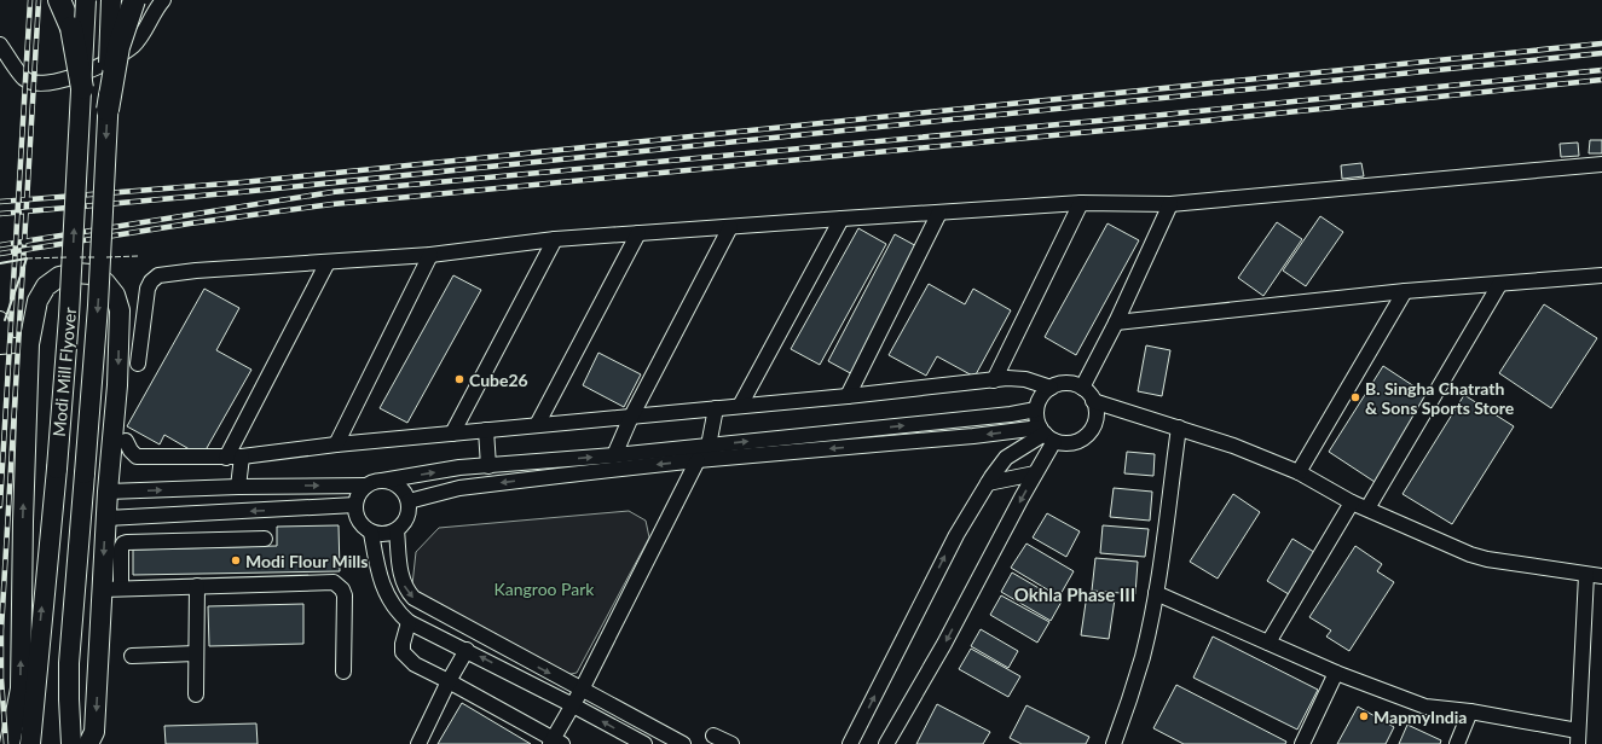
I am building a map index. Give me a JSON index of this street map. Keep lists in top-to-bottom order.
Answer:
{
  "streets": {
    "main road": ["Modi Mill Flyover"]
  },
  "districts": ["Okhla Phase III"],
  "parks": ["Kangroo Park"],
  "places": [
    "Cube26",
    "B. Singha Chatrath & Sons Sports Store",
    "Modi Flour Mills",
    "MapmyIndia"
  ]
}
